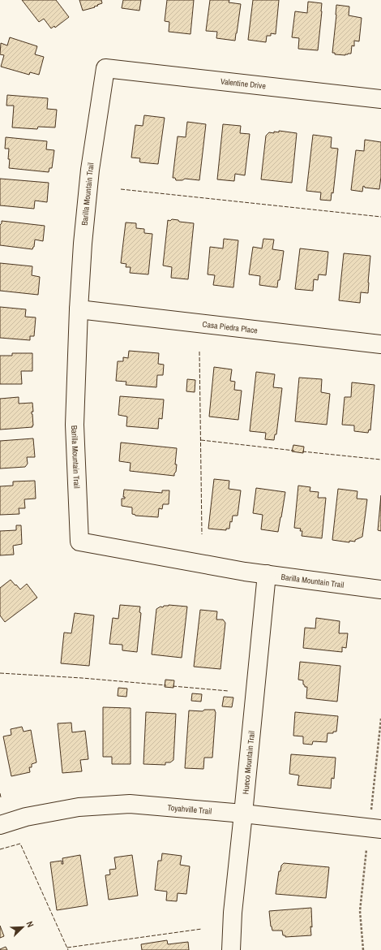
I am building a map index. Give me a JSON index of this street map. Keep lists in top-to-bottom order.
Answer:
{
  "streets": {
    "street": [
      "Valentine Drive",
      "Barilla Mountain Trail",
      "Casa Piedra Place",
      "Hueco Mountain Trail",
      "Toyahville Trail"
    ]
  },
  "crossings": [
    ["Valentine Drive", "Barilla Mountain Trail"],
    ["Barilla Mountain Trail", "Casa Piedra Place"],
    ["Barilla Mountain Trail", "Hueco Mountain Trail"],
    ["Hueco Mountain Trail", "Toyahville Trail"]
  ],
  "north": "top right"
}
